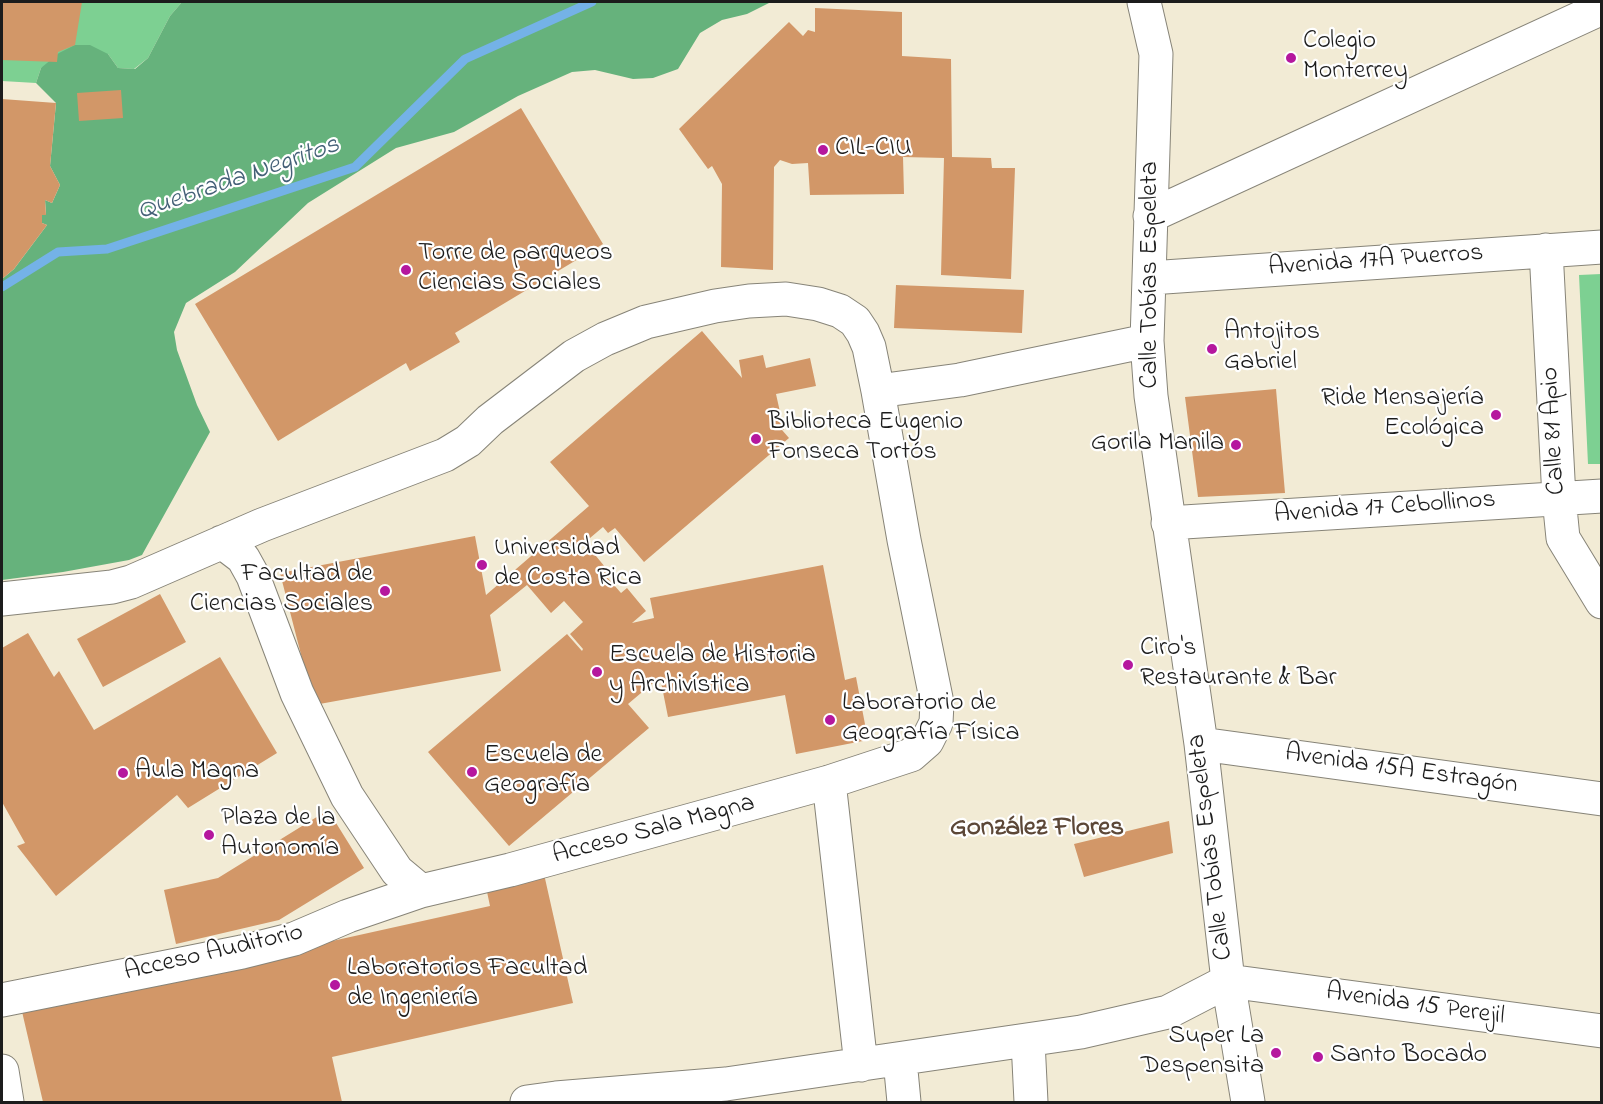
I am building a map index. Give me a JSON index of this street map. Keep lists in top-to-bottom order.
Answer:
{
  "streets": {
    "street": [
      "Avenida 17A Puerros",
      "Calle Tobías Espeleta",
      "Calle 81 Apio",
      "Avenida 17 Cebollinos",
      "Avenida 15A Estragón",
      "Acceso Sala Magna",
      "Acceso Auditorio",
      "Avenida 15 Perejil"
    ]
  },
  "crossings": [
    ["Avenida 17A Puerros", "Calle Tobías Espeleta"],
    ["Avenida 17A Puerros", "Calle 81 Apio"],
    ["Calle Tobías Espeleta", "Avenida 17 Cebollinos"],
    ["Calle Tobías Espeleta", "Avenida 15A Estragón"],
    ["Calle Tobías Espeleta", "Avenida 15 Perejil"],
    ["Calle 81 Apio", "Avenida 17 Cebollinos"],
    ["Acceso Sala Magna", "Acceso Auditorio"]
  ],
  "districts": ["González Flores"],
  "water": ["Quebrada Negritos"],
  "places": [
    "Colegio Monterrey",
    "CIL-CIU",
    "Torre de parqueos Ciencias Sociales",
    "Antojitos Gabriel",
    "Ride Mensajería Ecológica",
    "Biblioteca Eugenio Fonseca Tortós",
    "Gorila Manila",
    "Universidad de Costa Rica",
    "Facultad de Ciencias Sociales",
    "Ciro's Restaurante & Bar",
    "Escuela de Historia y Archivística",
    "Laboratorio de Geografía Física",
    "Escuela de Geografía",
    "Aula Magna",
    "Plaza de la Autonomía",
    "Laboratorios Facultad de Ingeniería",
    "Super La Despensita",
    "Santo Bocado"
  ]
}
